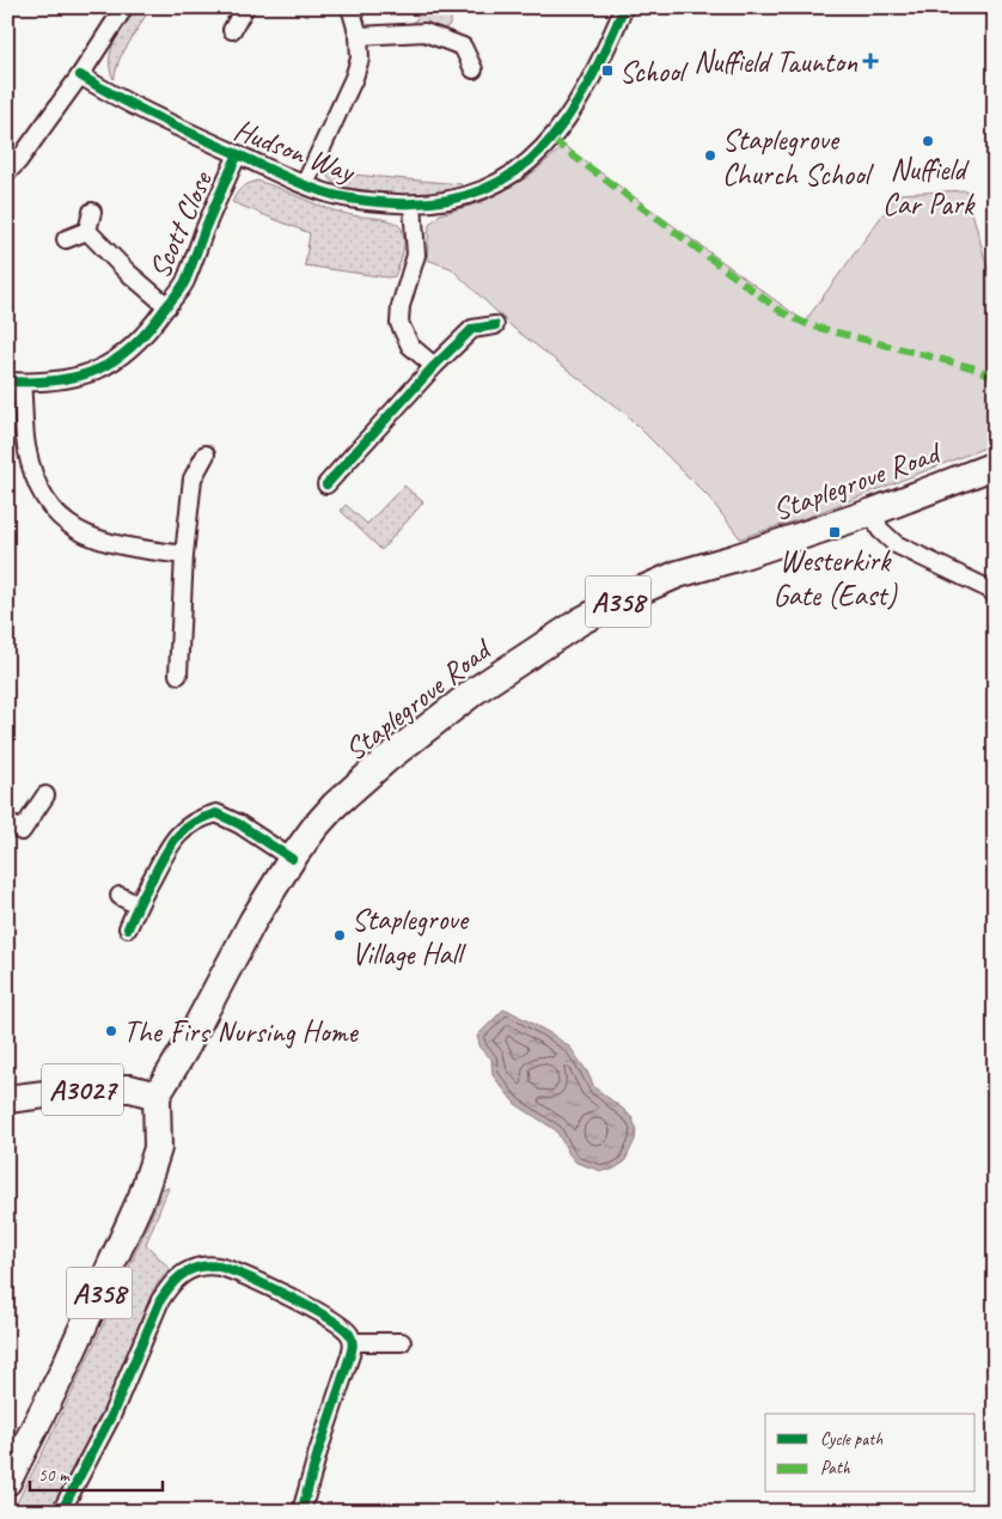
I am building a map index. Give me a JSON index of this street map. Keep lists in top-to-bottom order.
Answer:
{
  "streets": {
    "main road": ["Staplegrove Road", "A358", "A3027"],
    "street": ["Hudson Way", "Scott Close"]
  },
  "crossings": [
    ["Hudson Way", "Scott Close"],
    ["Staplegrove Road", "A358"],
    ["Staplegrove Road", "A3027"],
    ["A358", "A3027"]
  ],
  "places": {
    "health": ["Nuffield Taunton"],
    "transit": ["School", "Westerkirk Gate (East)"],
    "other": [
      "Nuffield Car Park",
      "Staplegrove Church School",
      "Staplegrove Village Hall",
      "The Firs Nursing Home"
    ]
  },
  "legend": ["Cycle path", "Path"],
  "scale_bar": "50 m"
}
